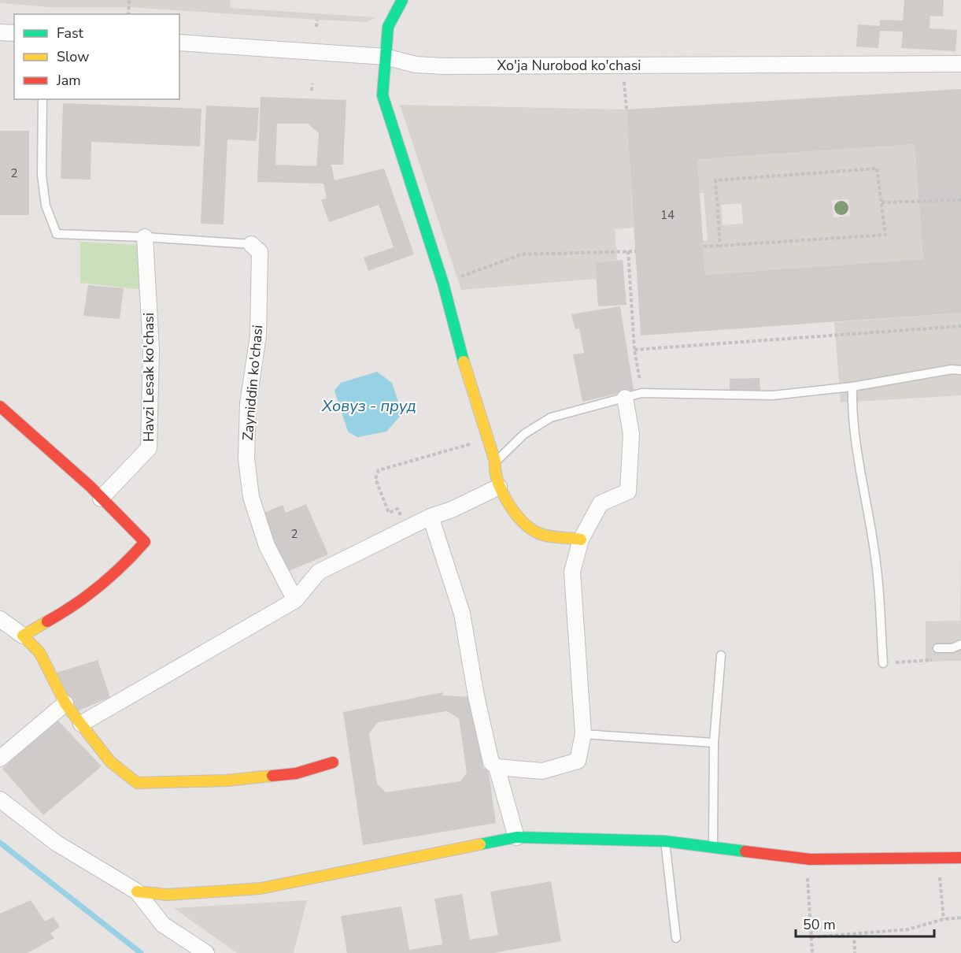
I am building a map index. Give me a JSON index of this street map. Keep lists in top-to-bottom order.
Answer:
{
  "streets": {
    "street": ["Xo'ja Nurobod ko'chasi", "Havzi Lesak ko'chasi", "Zayniddin ko'chasi"]
  },
  "water": ["Ховуз - пруд"],
  "house_numbers": ["2", "14", "2"],
  "legend": ["Fast", "Slow", "Jam"],
  "scale_bar": "50 m"
}
